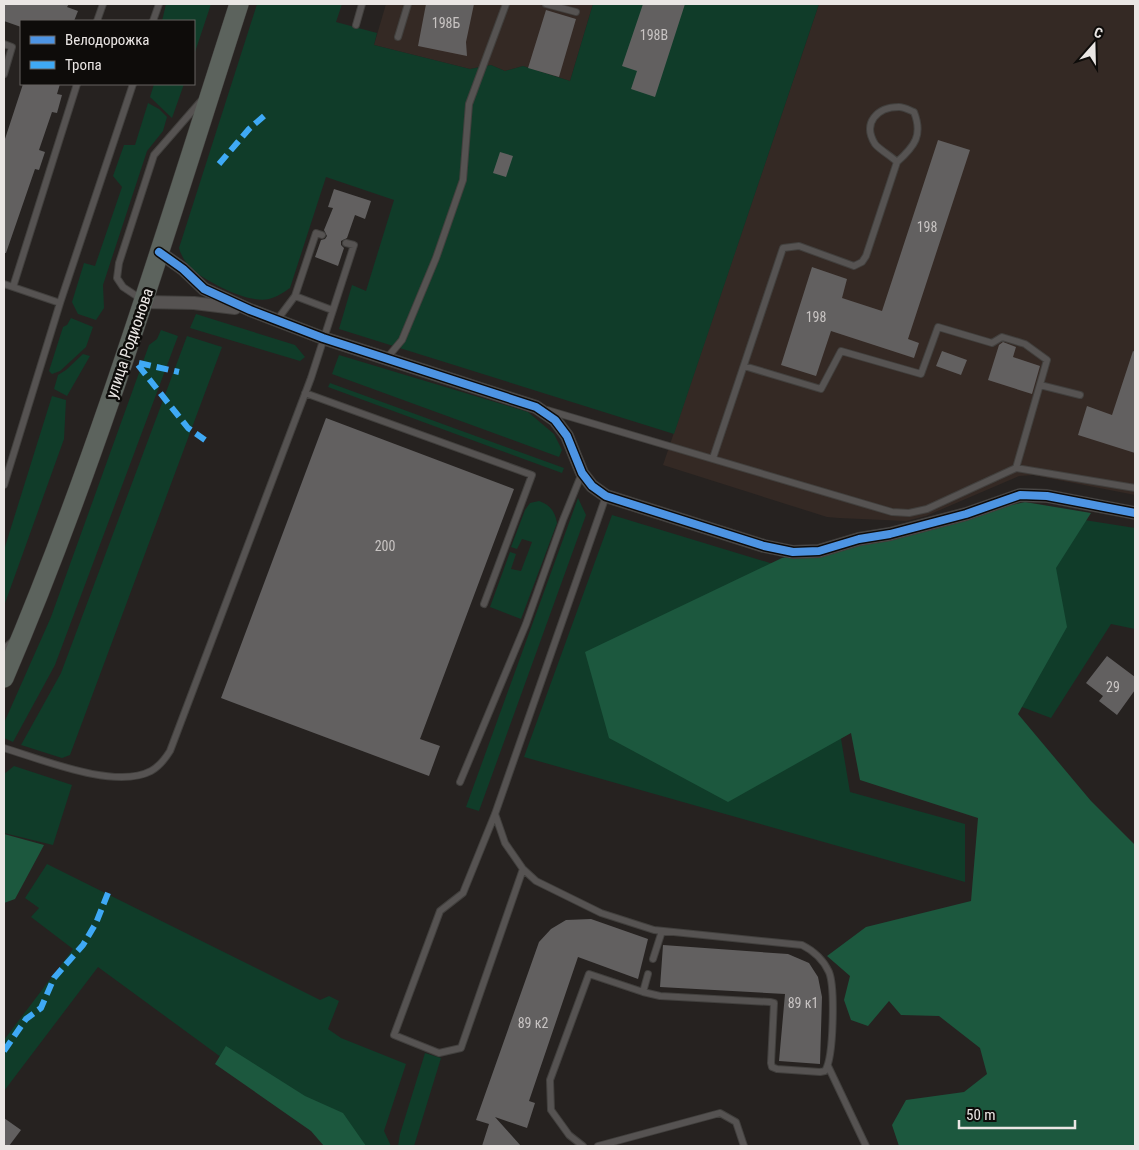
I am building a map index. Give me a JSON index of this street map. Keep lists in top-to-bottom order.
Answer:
{
  "streets": {
    "main road": ["улица Родионова"]
  },
  "house_numbers": [
    "198Б",
    "198В",
    "198",
    "198",
    "200",
    "29",
    "89 к1",
    "89 к2"
  ],
  "legend": ["Велодорожка", "Тропа"],
  "scale_bar": "50 m",
  "north": "top"
}
